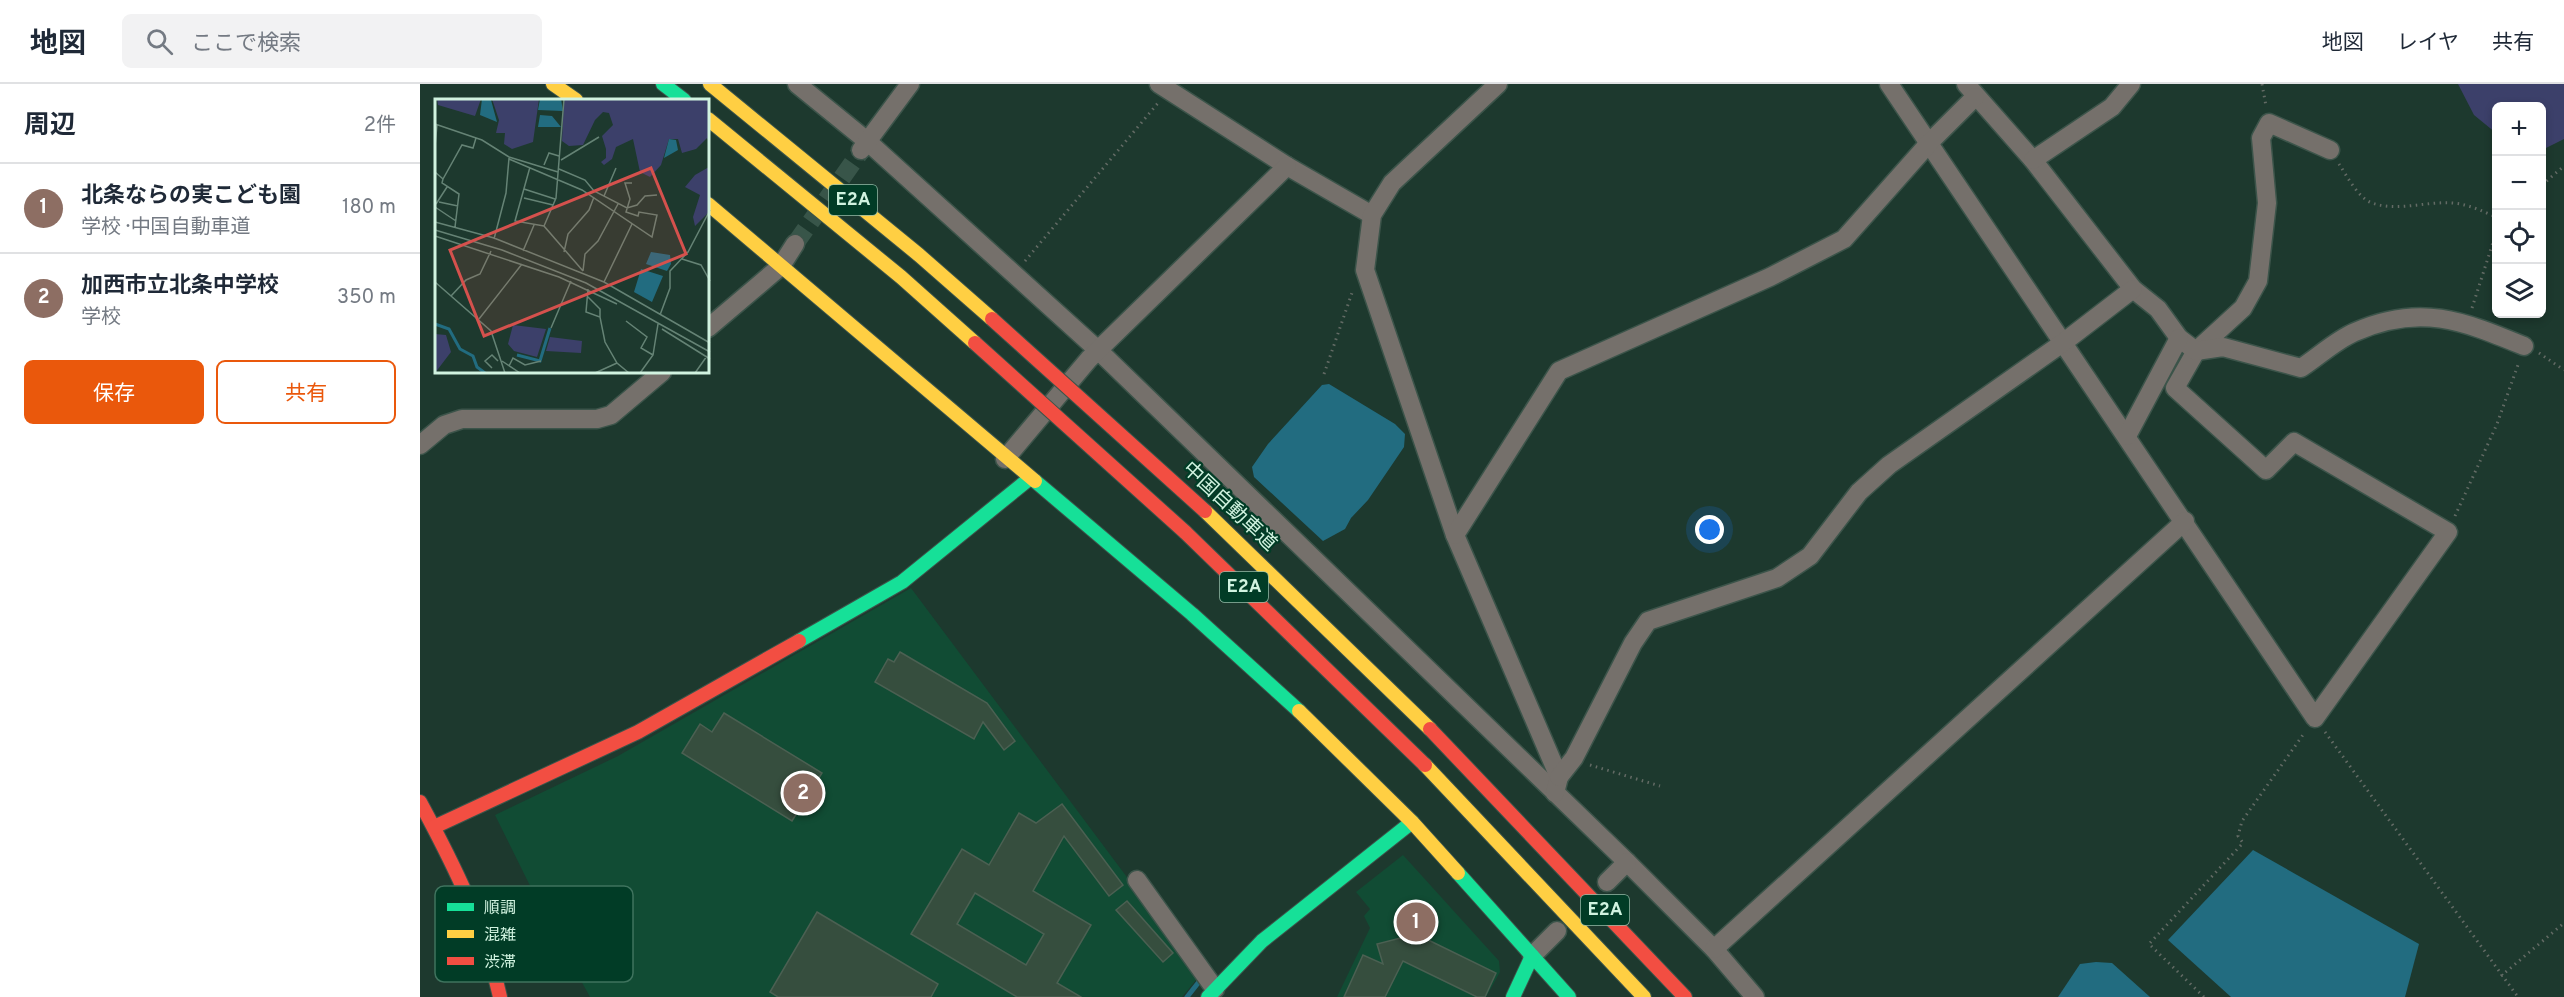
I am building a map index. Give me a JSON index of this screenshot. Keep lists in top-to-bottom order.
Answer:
{
  "streets": {
    "main road": ["E2A", "中国自動車道"]
  },
  "legend": ["順調", "混雑", "渋滞"],
  "page": {
    "header": "地図",
    "search": "ここで検索",
    "nav": ["地図", "レイヤ", "共有"],
    "heading": ["周辺", "2件"],
    "map_buttons": ["+", "−"],
    "list": [
      {
        "mark": "1",
        "name": "北条ならの実こども園",
        "note": "学校 · 中国自動車道",
        "value": "180 m"
      },
      {
        "mark": "2",
        "name": "加西市立北条中学校",
        "note": "学校",
        "value": "350 m"
      }
    ],
    "buttons": ["保存", "共有"],
    "pins": ["2", "1"]
  }
}
